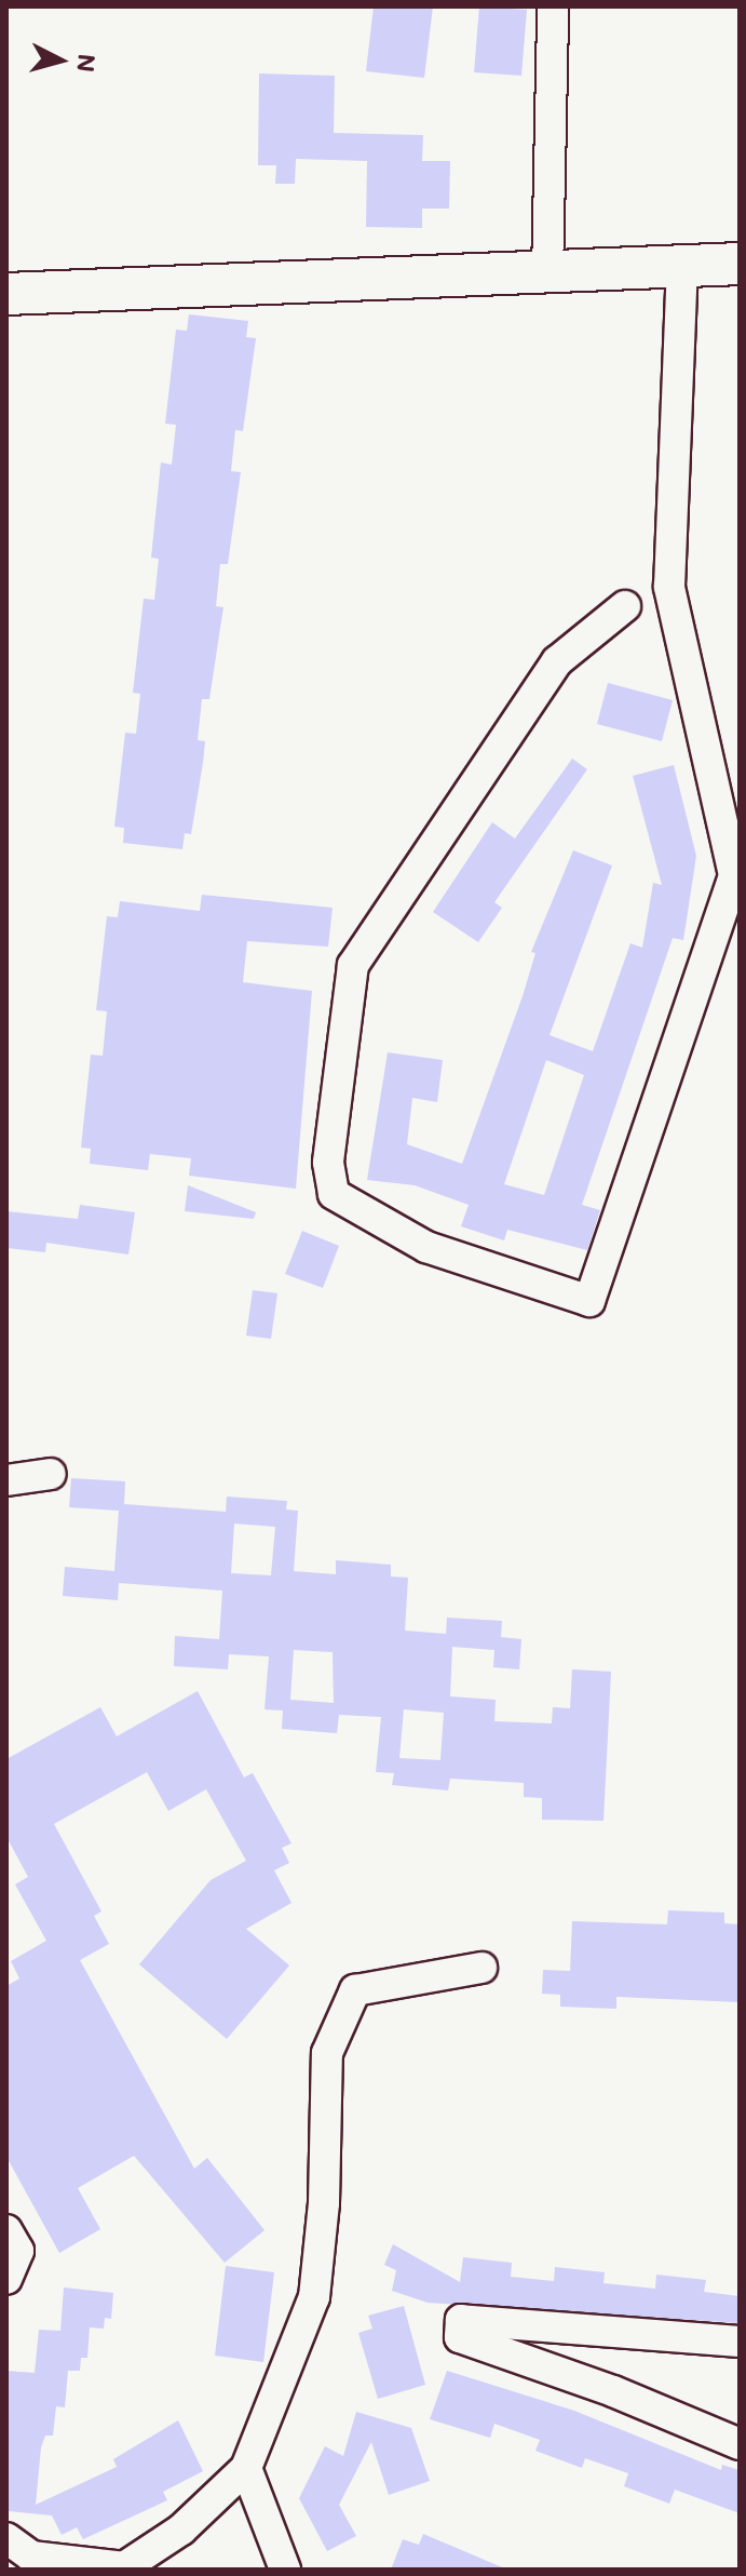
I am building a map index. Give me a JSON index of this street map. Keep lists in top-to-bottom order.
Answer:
{
  "north": "right"
}
